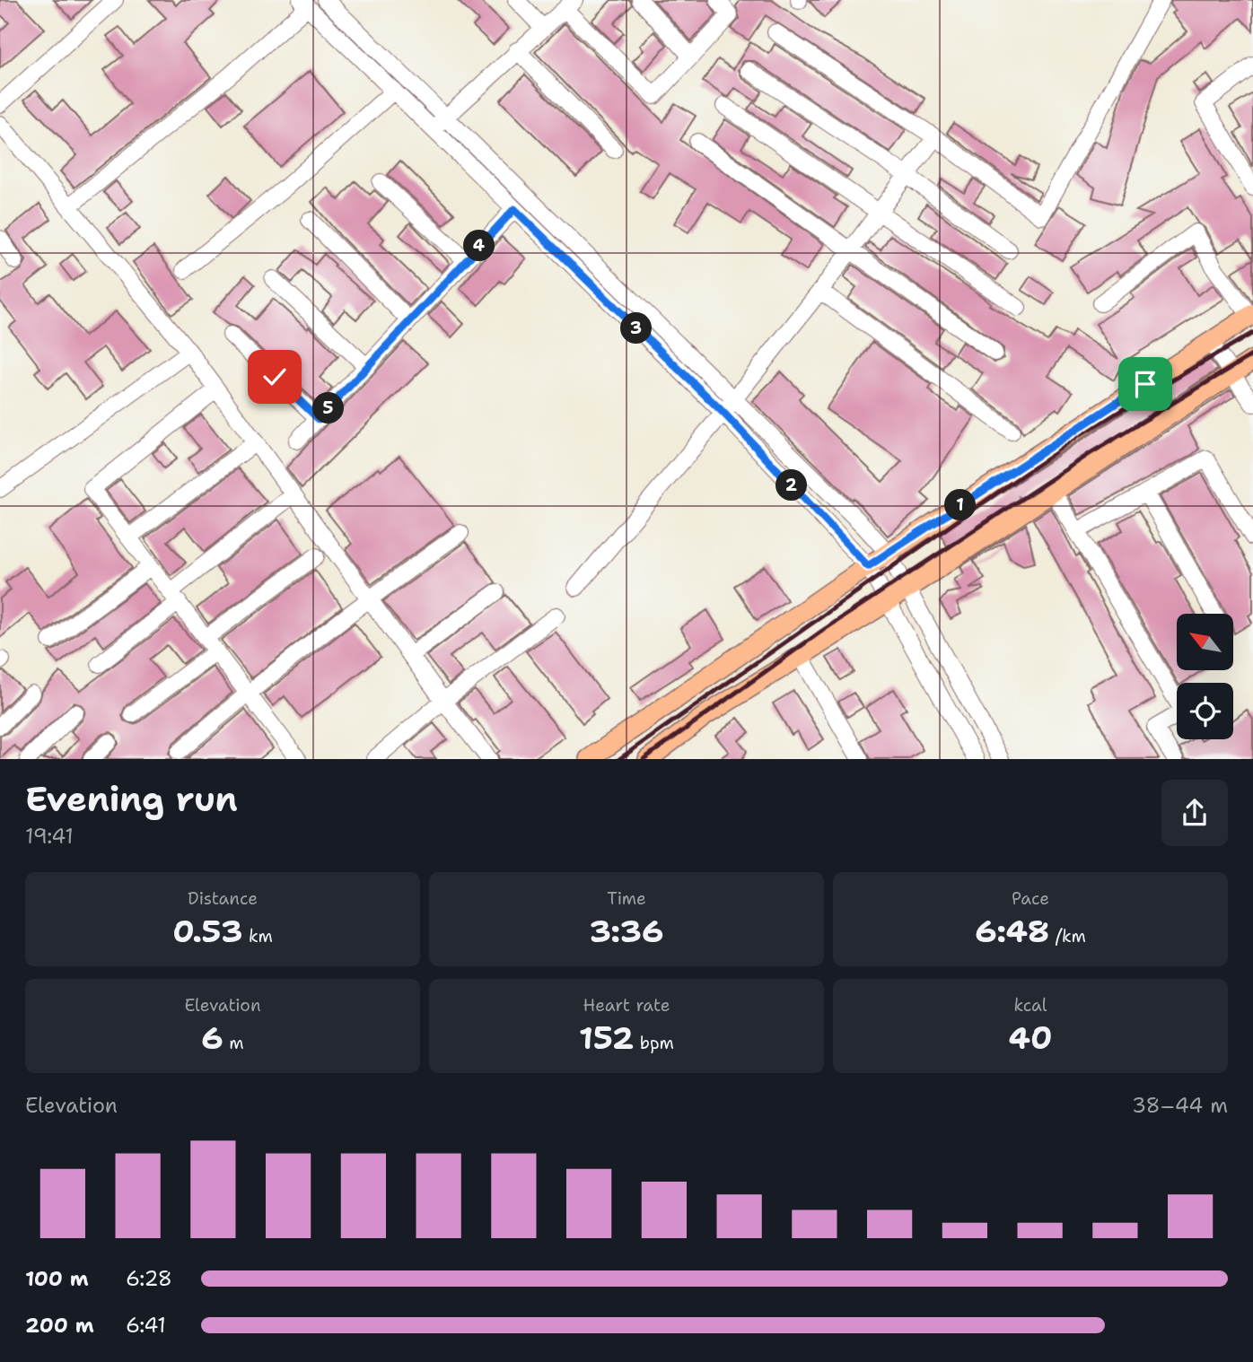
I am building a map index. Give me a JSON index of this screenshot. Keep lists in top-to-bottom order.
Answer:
{
  "north": "top left",
  "page": {
    "pins": [
      "4",
      "3",
      "5",
      "2",
      "1"
    ],
    "heading": ["Evening run", "19:41"],
    "stats": [
      ["Distance", "0.53 km"],
      ["Time", "3:36"],
      ["Pace", "6:48 /km"],
      ["Elevation", "6 m"],
      ["Heart rate", "152 bpm"],
      ["kcal", "40"]
    ],
    "chart": ["Elevation", "38–44 m"],
    "list": [
      {
        "name": "100 m",
        "note": "6:28"
      },
      {
        "name": "200 m",
        "note": "6:41"
      }
    ]
  }
}
